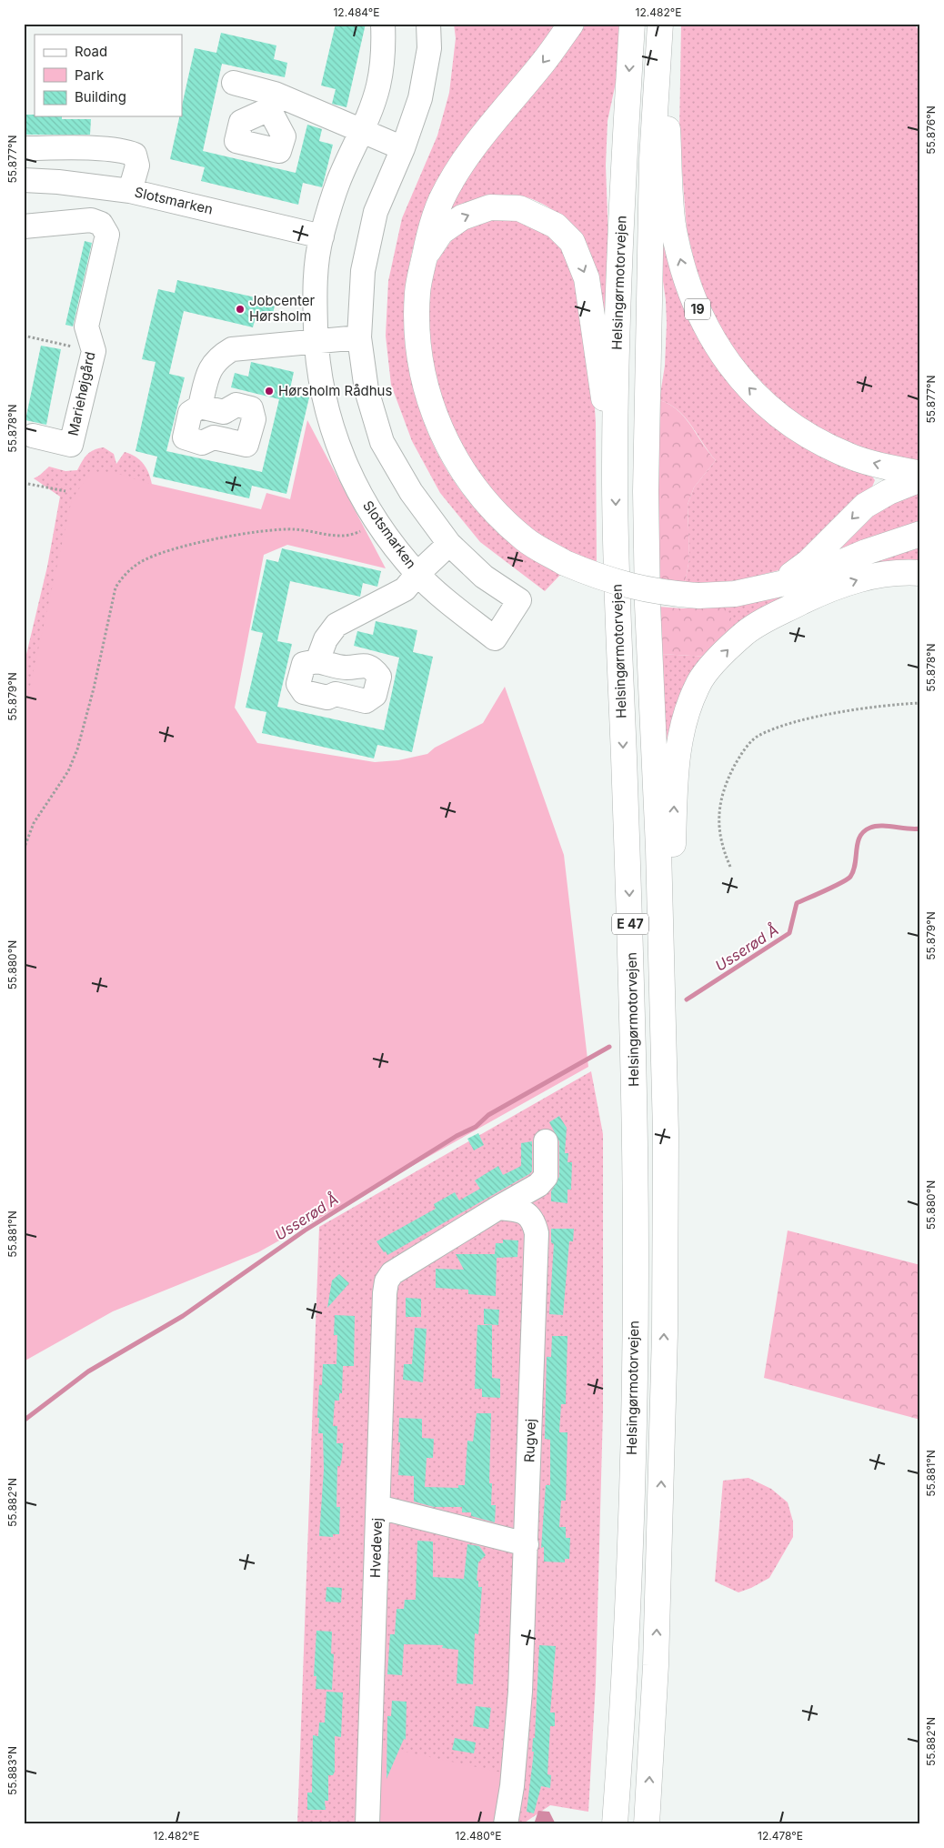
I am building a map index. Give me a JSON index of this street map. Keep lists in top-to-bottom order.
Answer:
{
  "streets": {
    "highway": ["Helsingørmotorvejen", "19", "E 47"],
    "street": [
      "Slotsmarken",
      "Mariehøjgård",
      "Rugvej",
      "Hvedevej"
    ]
  },
  "crossings": [
    ["19", "E 47"]
  ],
  "water": ["Usserød Å"],
  "places": ["Jobcenter Hørsholm", "Hørsholm Rådhus"],
  "legend": ["Road", "Park", "Building"],
  "coordinates": [
    "12.484°E",
    "12.482°E",
    "55.876°N",
    "55.877°N",
    "55.878°N",
    "55.879°N",
    "55.880°N",
    "55.881°N",
    "55.882°N",
    "55.883°N",
    "12.480°E",
    "12.478°E"
  ]
}
